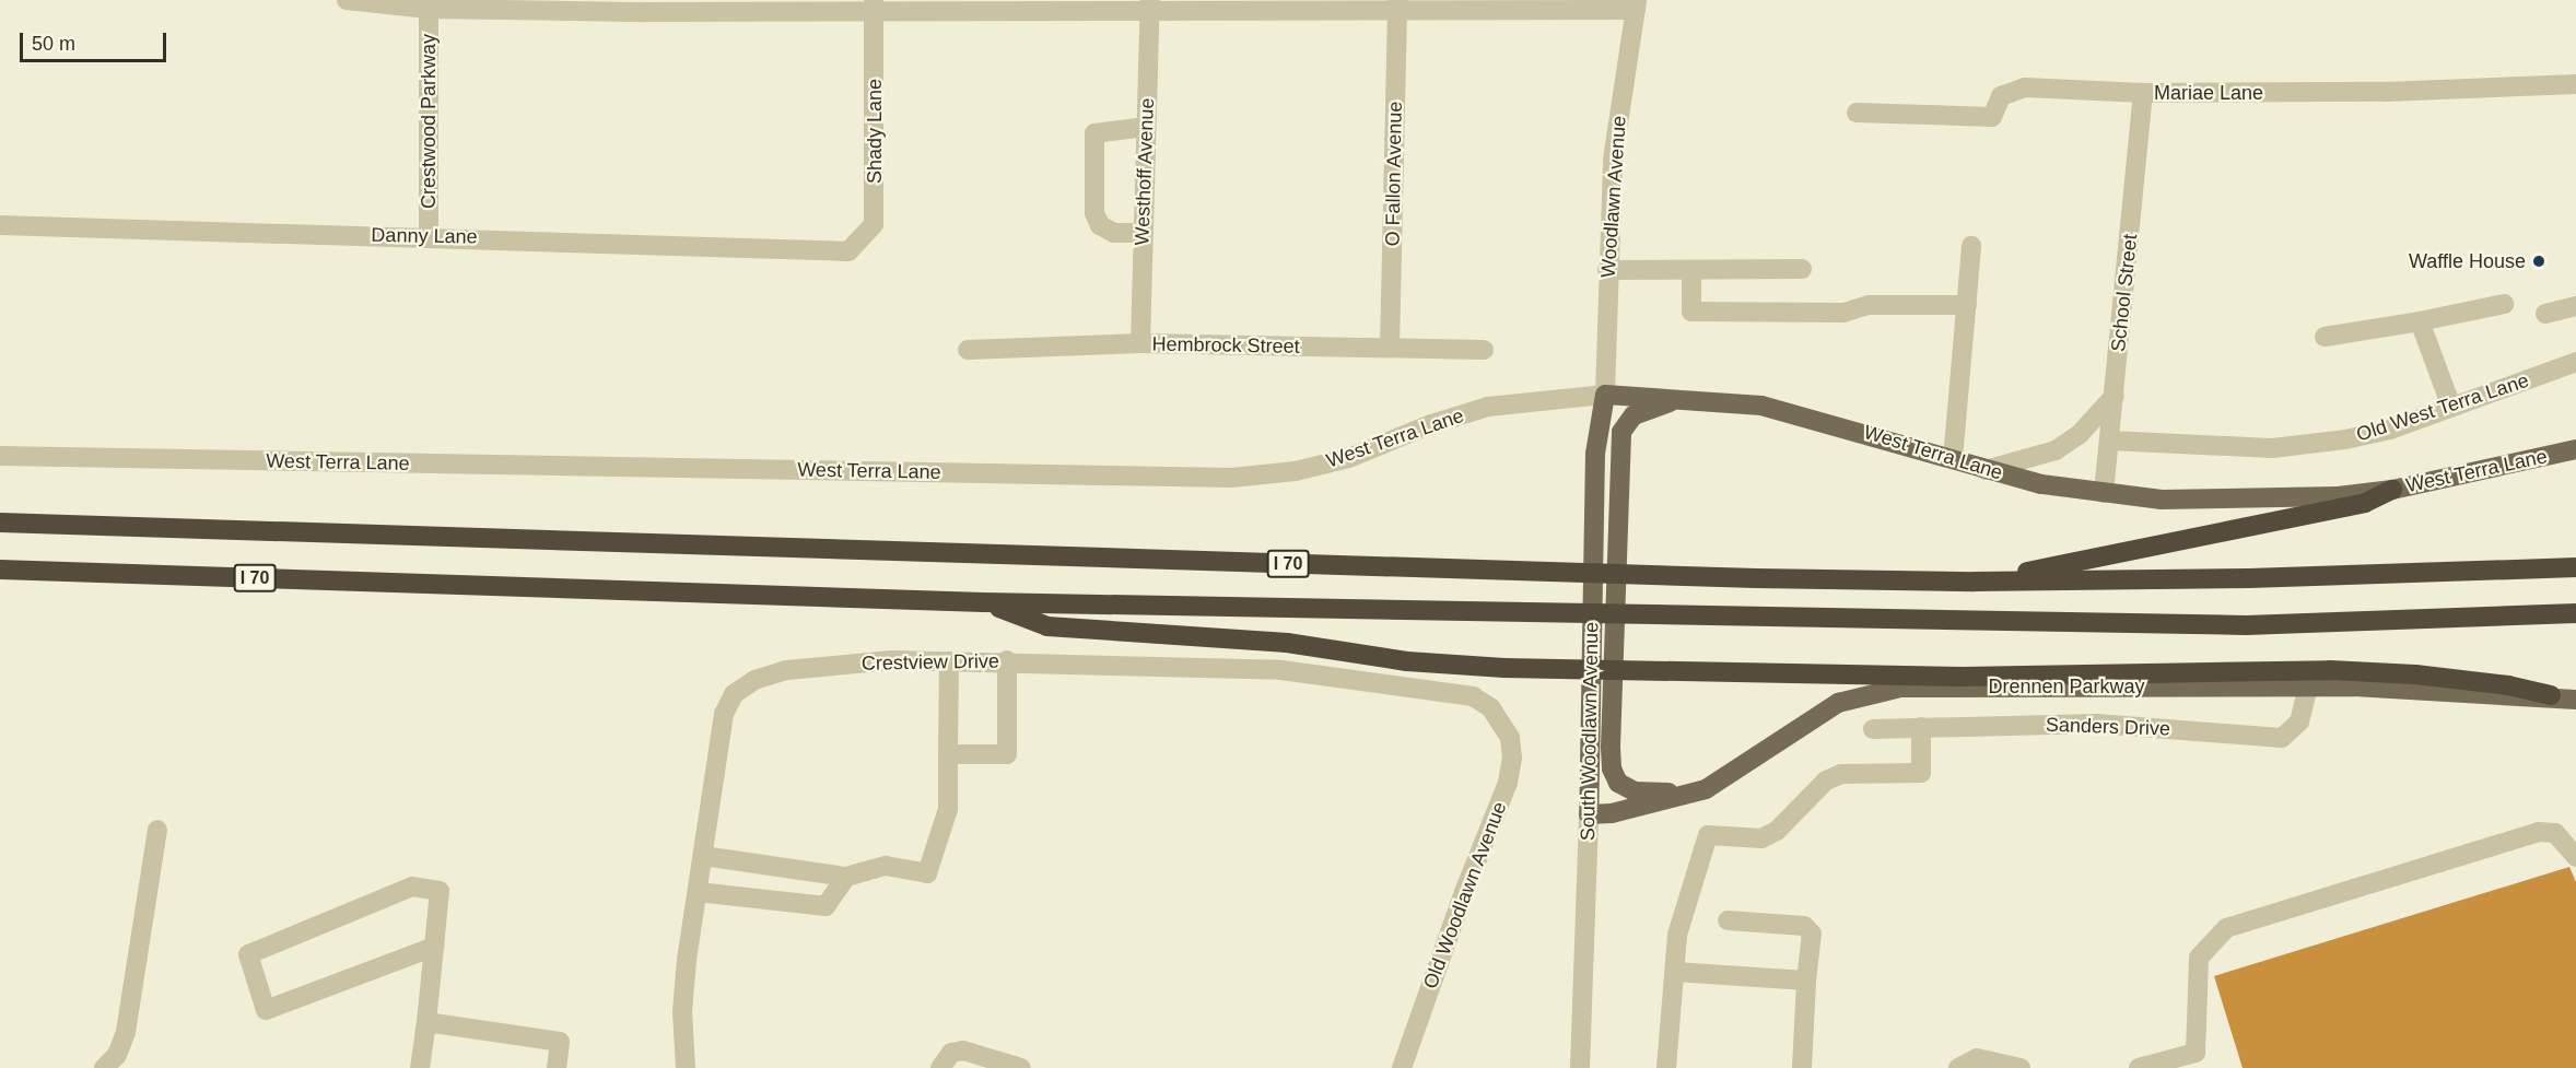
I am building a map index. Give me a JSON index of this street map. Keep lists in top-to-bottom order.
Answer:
{
  "streets": {
    "highway": ["I 70"],
    "main road": ["West Terra Lane", "Drennen Parkway", "South Woodlawn Avenue"],
    "street": [
      "Mariae Lane",
      "Crestwood Parkway",
      "Shady Lane",
      "Westhoff Avenue",
      "O Fallon Avenue",
      "Woodlawn Avenue",
      "Danny Lane",
      "School Street",
      "Hembrock Street",
      "Old West Terra Lane",
      "Crestview Drive",
      "Sanders Drive",
      "Old Woodlawn Avenue"
    ]
  },
  "crossings": [
    ["Mariae Lane", "School Street"],
    ["Crestwood Parkway", "Danny Lane"],
    ["Shady Lane", "Danny Lane"],
    ["Westhoff Avenue", "Hembrock Street"],
    ["O Fallon Avenue", "Hembrock Street"],
    ["Woodlawn Avenue", "West Terra Lane"],
    ["Woodlawn Avenue", "South Woodlawn Avenue"],
    ["School Street", "Old West Terra Lane"],
    ["School Street", "West Terra Lane"],
    ["West Terra Lane", "South Woodlawn Avenue"],
    ["Crestview Drive", "Old Woodlawn Avenue"],
    ["Drennen Parkway", "Sanders Drive"],
    ["Drennen Parkway", "South Woodlawn Avenue"]
  ],
  "places": ["Waffle House"],
  "scale_bar": "50 m"
}
